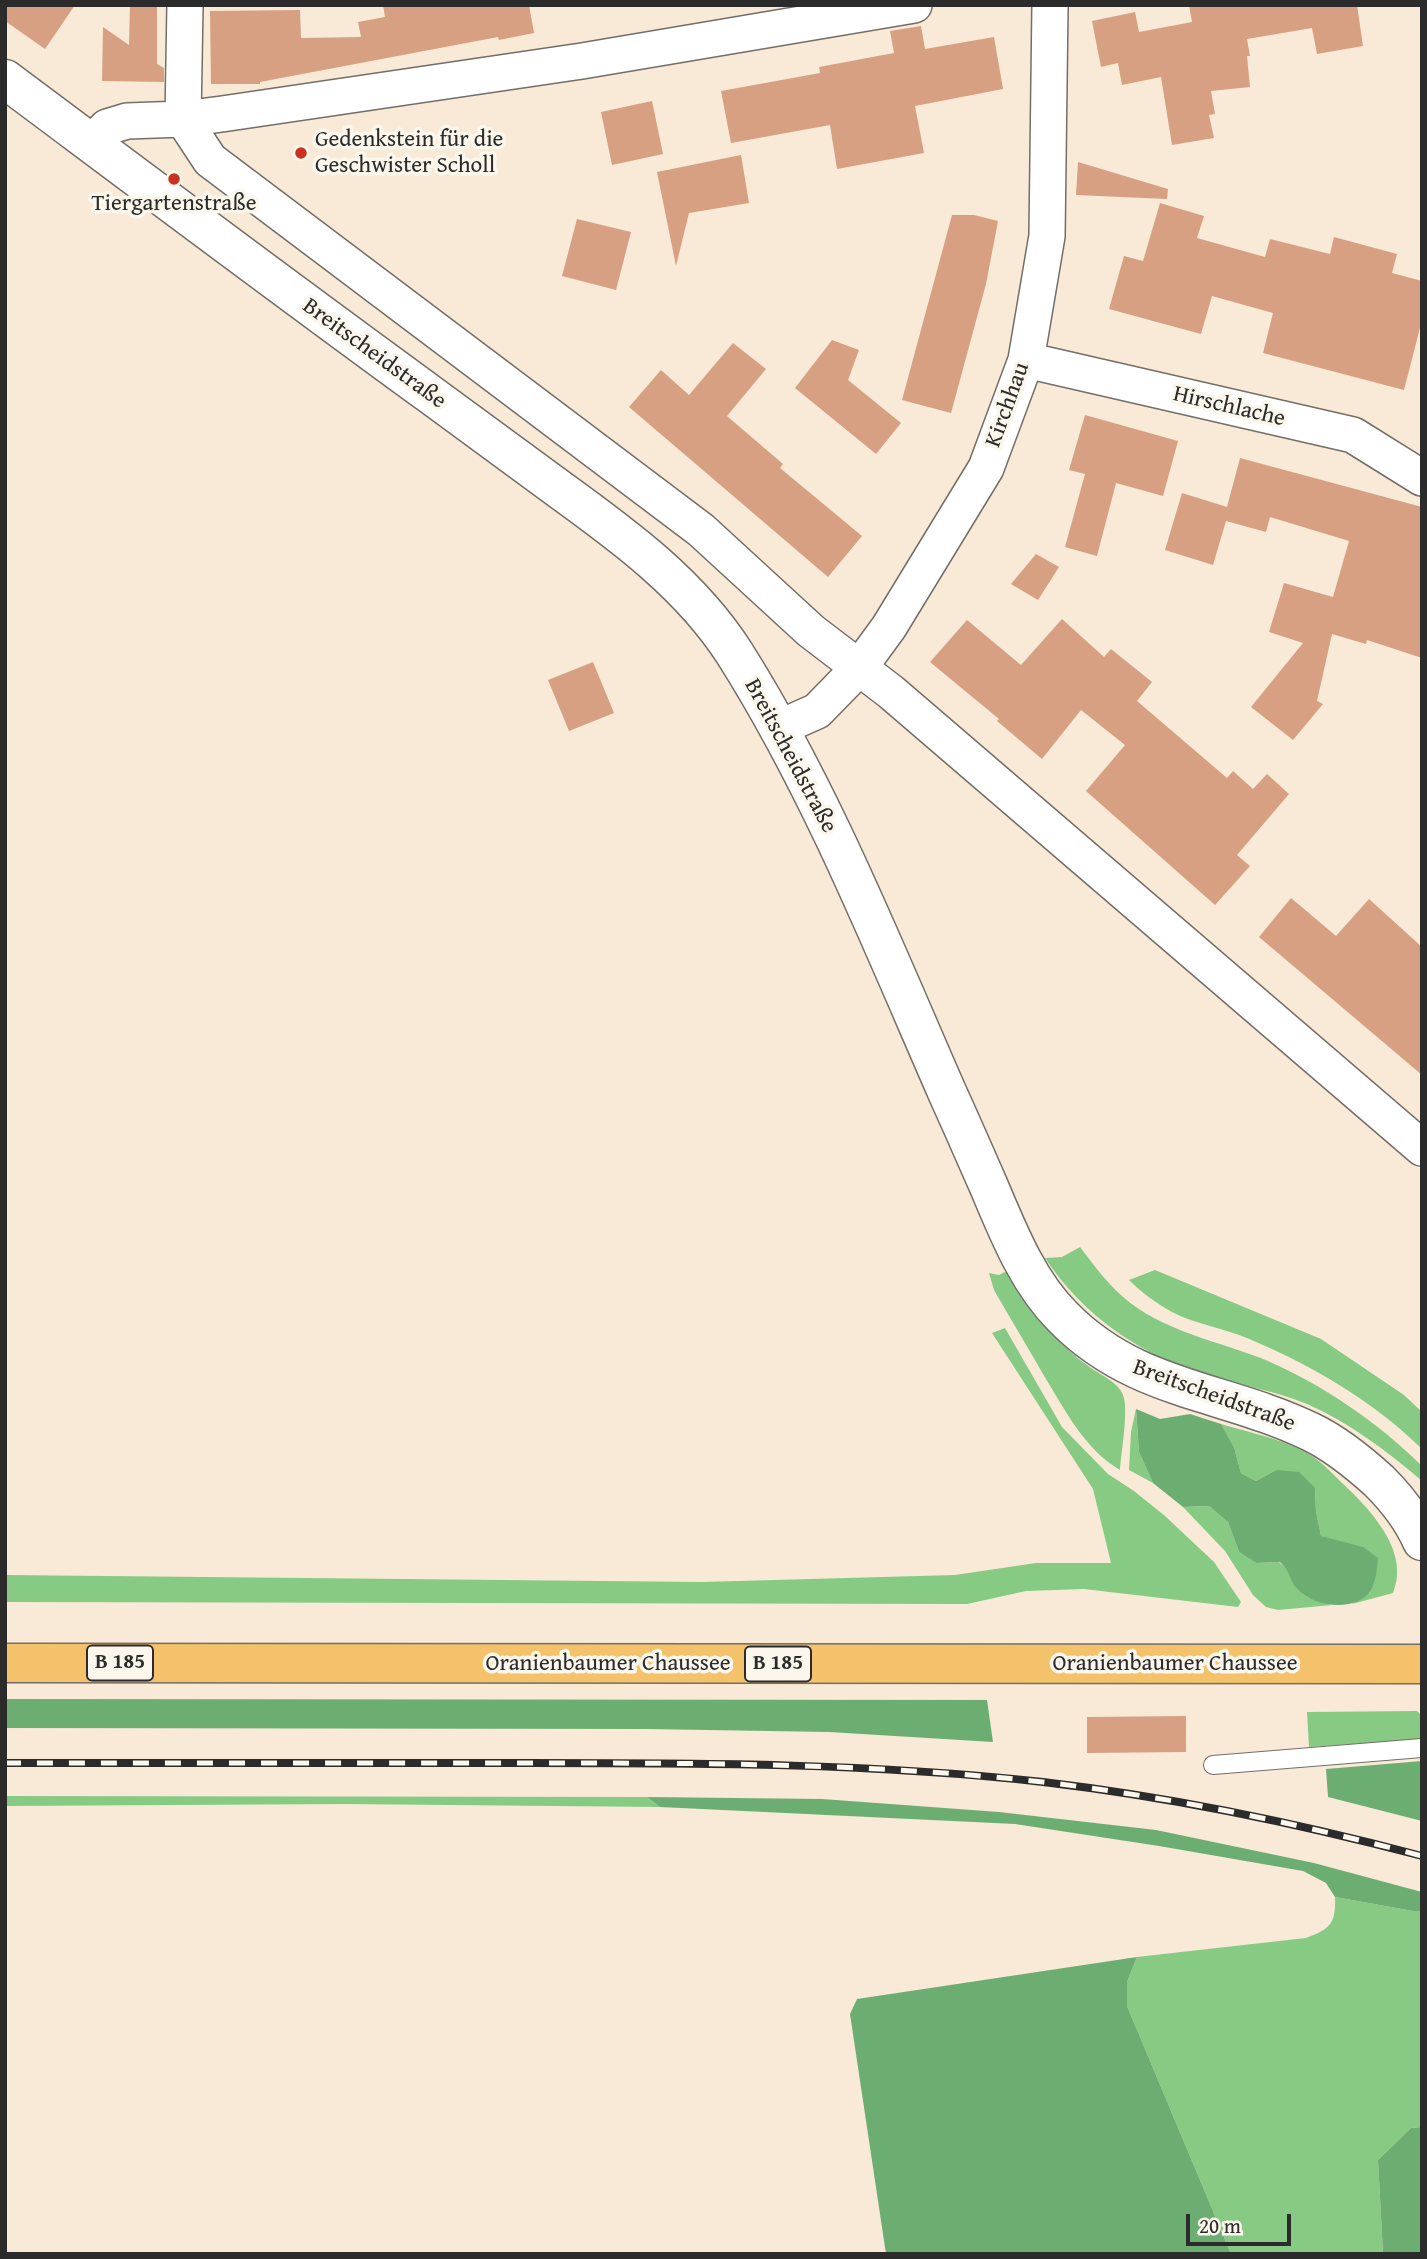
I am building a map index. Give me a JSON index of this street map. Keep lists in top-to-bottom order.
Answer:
{
  "streets": {
    "main road": ["B 185", "Oranienbaumer Chaussee"],
    "street": ["Breitscheidstraße", "Kirchhau", "Hirschlache"]
  },
  "crossings": [
    ["Breitscheidstraße", "Kirchhau"],
    ["Kirchhau", "Hirschlache"]
  ],
  "places": ["Gedenkstein für die Geschwister Scholl", "Tiergartenstraße"],
  "scale_bar": "20 m"
}
